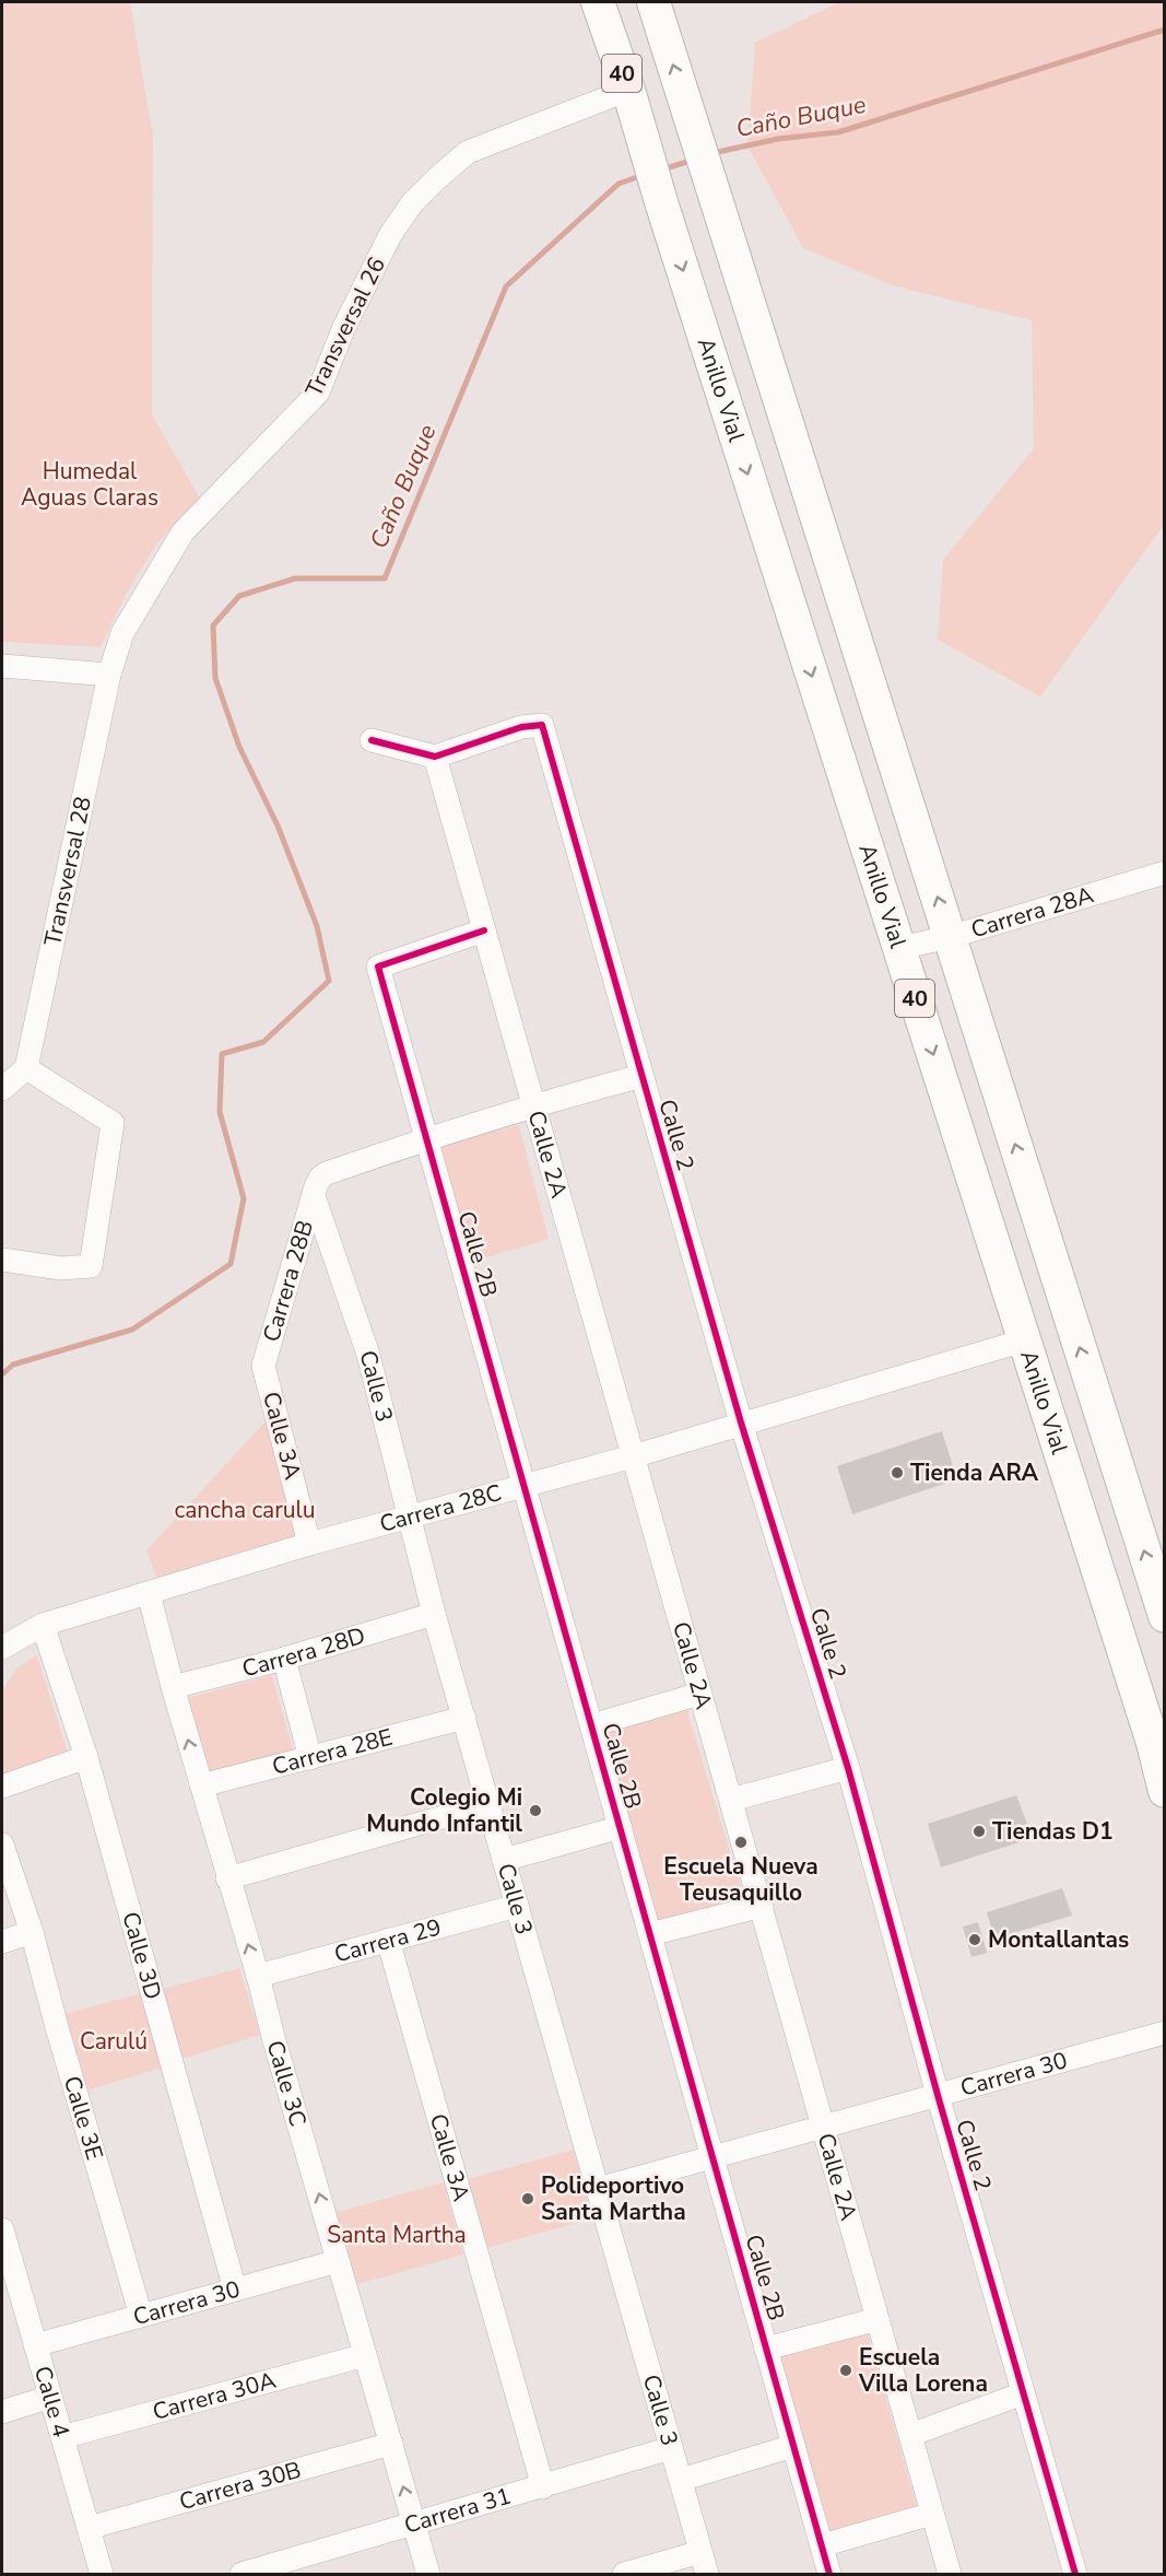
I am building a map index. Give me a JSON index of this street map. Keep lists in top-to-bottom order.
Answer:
{
  "streets": {
    "highway": ["40", "Anillo Vial"],
    "street": [
      "Transversal 26",
      "Transversal 28",
      "Carrera 28A",
      "Calle 2",
      "Calle 2A",
      "Calle 2B",
      "Carrera 28B",
      "Calle 3",
      "Calle 3A",
      "Carrera 28C",
      "Carrera 28D",
      "Carrera 28E",
      "Carrera 29",
      "Calle 3D",
      "Carrera 30",
      "Calle 3C",
      "Calle 3E",
      "Carrera 30A",
      "Calle 4",
      "Carrera 30B",
      "Carrera 31"
    ]
  },
  "crossings": [
    ["40", "Carrera 28A"],
    ["Transversal 26", "Anillo Vial"],
    ["Transversal 26", "Transversal 28"],
    ["Anillo Vial", "Carrera 28A"],
    ["Anillo Vial", "Carrera 28C"],
    ["Calle 2", "Calle 2A"],
    ["Calle 2", "Carrera 28C"],
    ["Calle 2", "Carrera 30"],
    ["Calle 2A", "Calle 2B"],
    ["Calle 2A", "Carrera 28C"],
    ["Calle 2A", "Carrera 30"],
    ["Calle 2B", "Carrera 28C"],
    ["Calle 2B", "Carrera 30"],
    ["Carrera 28B", "Calle 3"],
    ["Carrera 28B", "Calle 3A"],
    ["Calle 3", "Carrera 28C"],
    ["Calle 3", "Carrera 28D"],
    ["Calle 3", "Carrera 28E"],
    ["Calle 3", "Carrera 29"],
    ["Calle 3", "Carrera 30"],
    ["Calle 3", "Carrera 31"],
    ["Calle 3A", "Carrera 28C"],
    ["Calle 3A", "Carrera 29"],
    ["Calle 3A", "Carrera 31"],
    ["Carrera 28C", "Calle 3D"],
    ["Carrera 28C", "Calle 3C"],
    ["Carrera 28D", "Calle 3C"],
    ["Carrera 28E", "Calle 3C"],
    ["Carrera 29", "Calle 3C"],
    ["Calle 3D", "Carrera 30"],
    ["Carrera 30", "Calle 3C"],
    ["Carrera 30", "Calle 3E"],
    ["Carrera 30", "Calle 4"],
    ["Calle 3C", "Carrera 30A"],
    ["Calle 3C", "Carrera 30B"],
    ["Calle 3C", "Carrera 31"],
    ["Carrera 30A", "Calle 4"],
    ["Calle 4", "Carrera 30B"]
  ],
  "one_way": ["Calle 3C"],
  "water": ["Caño Buque"],
  "parks": [
    "Humedal Aguas Claras",
    "cancha carulu",
    "Carulú",
    "Santa Martha"
  ],
  "places": [
    "Tienda ARA",
    "Colegio Mi Mundo Infantil",
    "Tiendas D1",
    "Escuela Nueva Teusaquillo",
    "Montallantas",
    "Polideportivo Santa Martha",
    "Escuela Villa Lorena"
  ]
}
